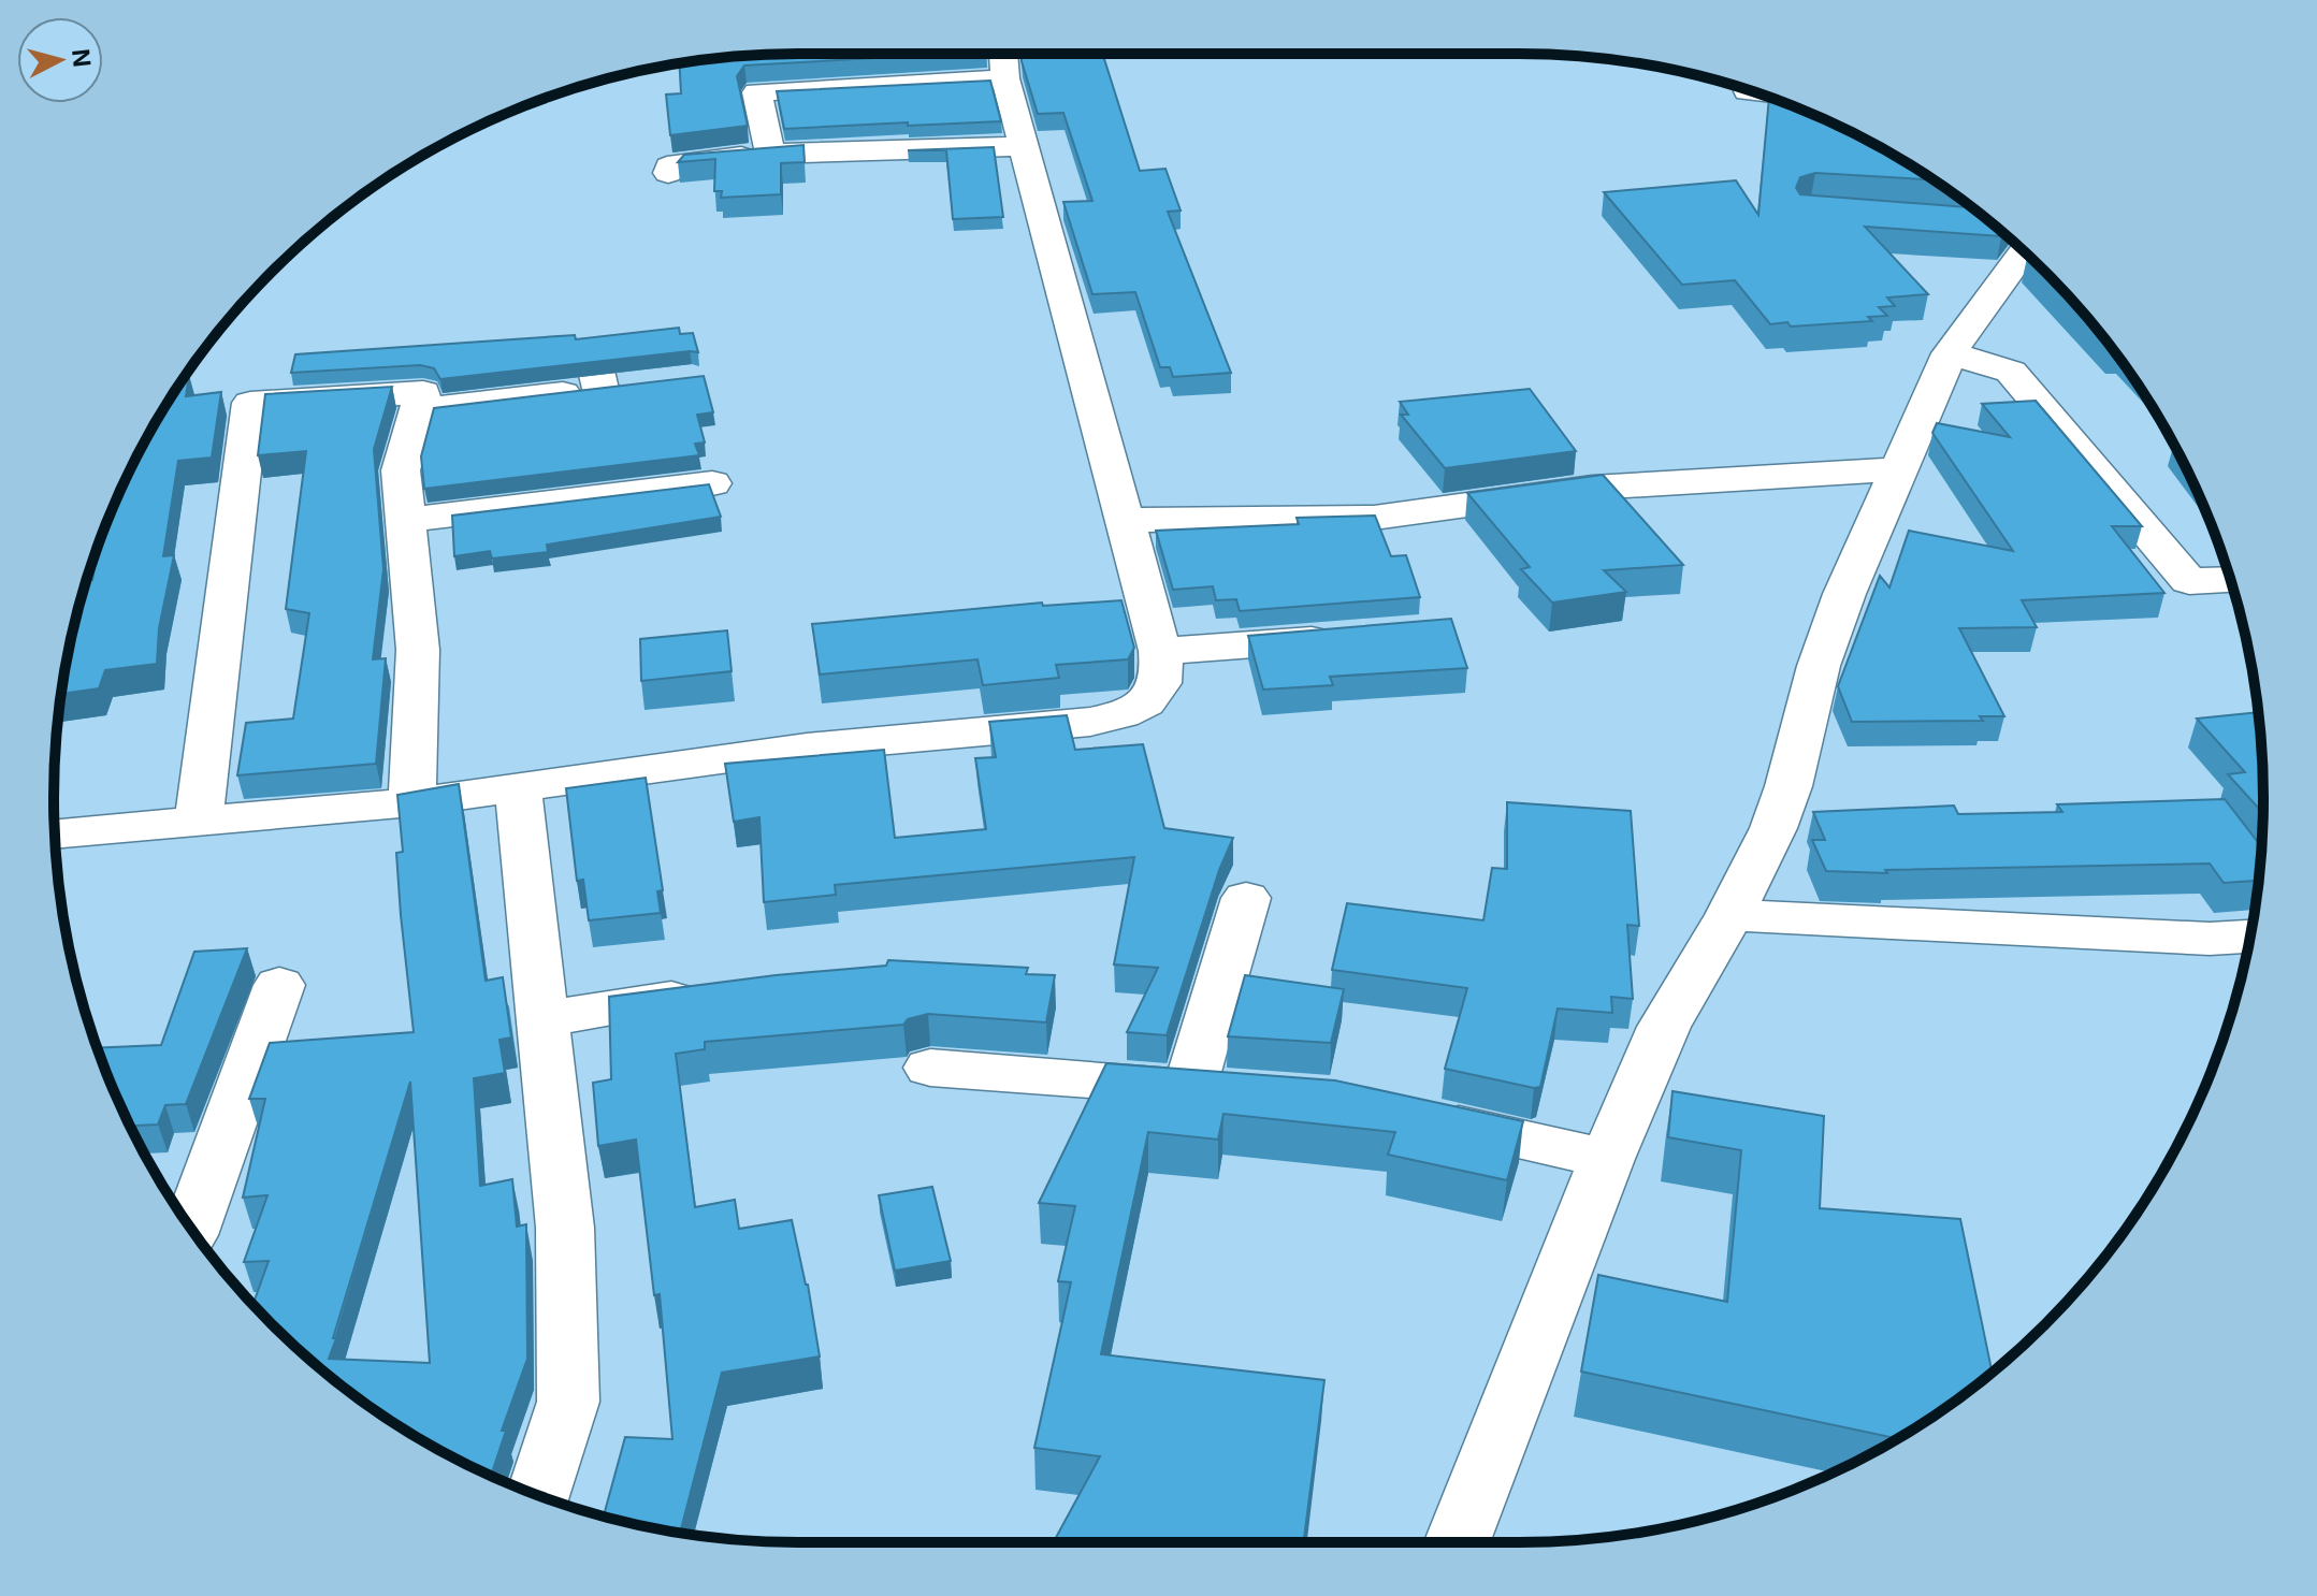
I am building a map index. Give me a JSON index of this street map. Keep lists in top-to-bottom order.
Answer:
{
  "north": "right"
}
